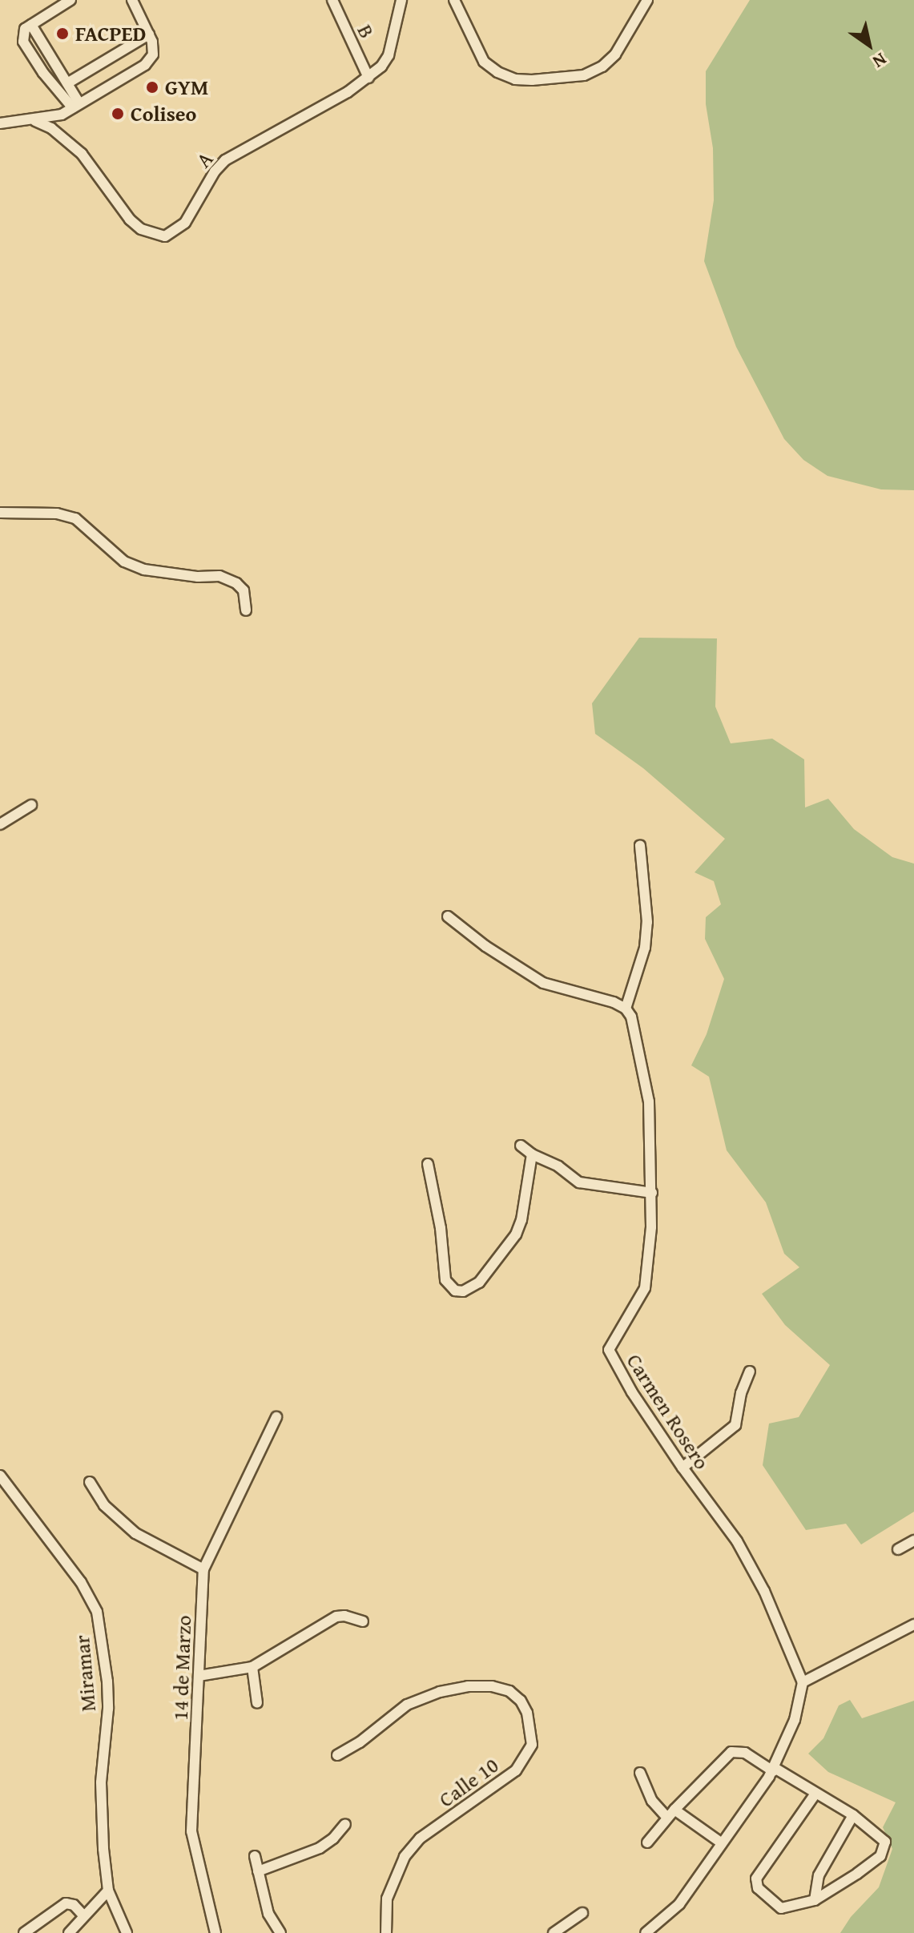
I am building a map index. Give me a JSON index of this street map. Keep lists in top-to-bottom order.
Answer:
{
  "streets": {
    "street": [
      "B",
      "A",
      "Carmen Rosero",
      "14 de Marzo",
      "Miramar",
      "Calle 10"
    ]
  },
  "crossings": [
    ["B", "A"]
  ],
  "places": ["FACPED", "GYM", "Coliseo"],
  "north": "bottom right"
}
